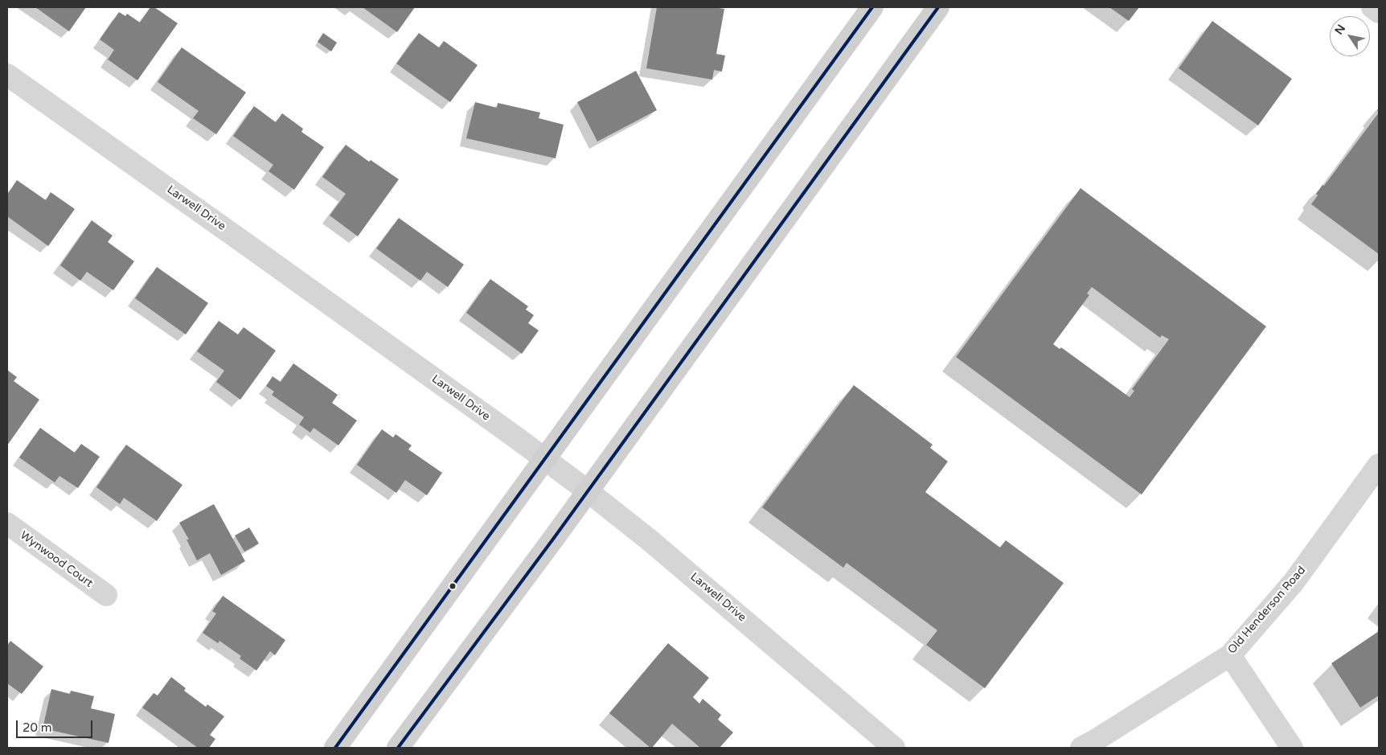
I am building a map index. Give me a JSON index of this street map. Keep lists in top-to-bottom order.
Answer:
{
  "streets": {
    "street": ["Larwell Drive", "Wynwood Court", "Old Henderson Road"]
  },
  "scale_bar": "20 m",
  "north": "top left"
}
